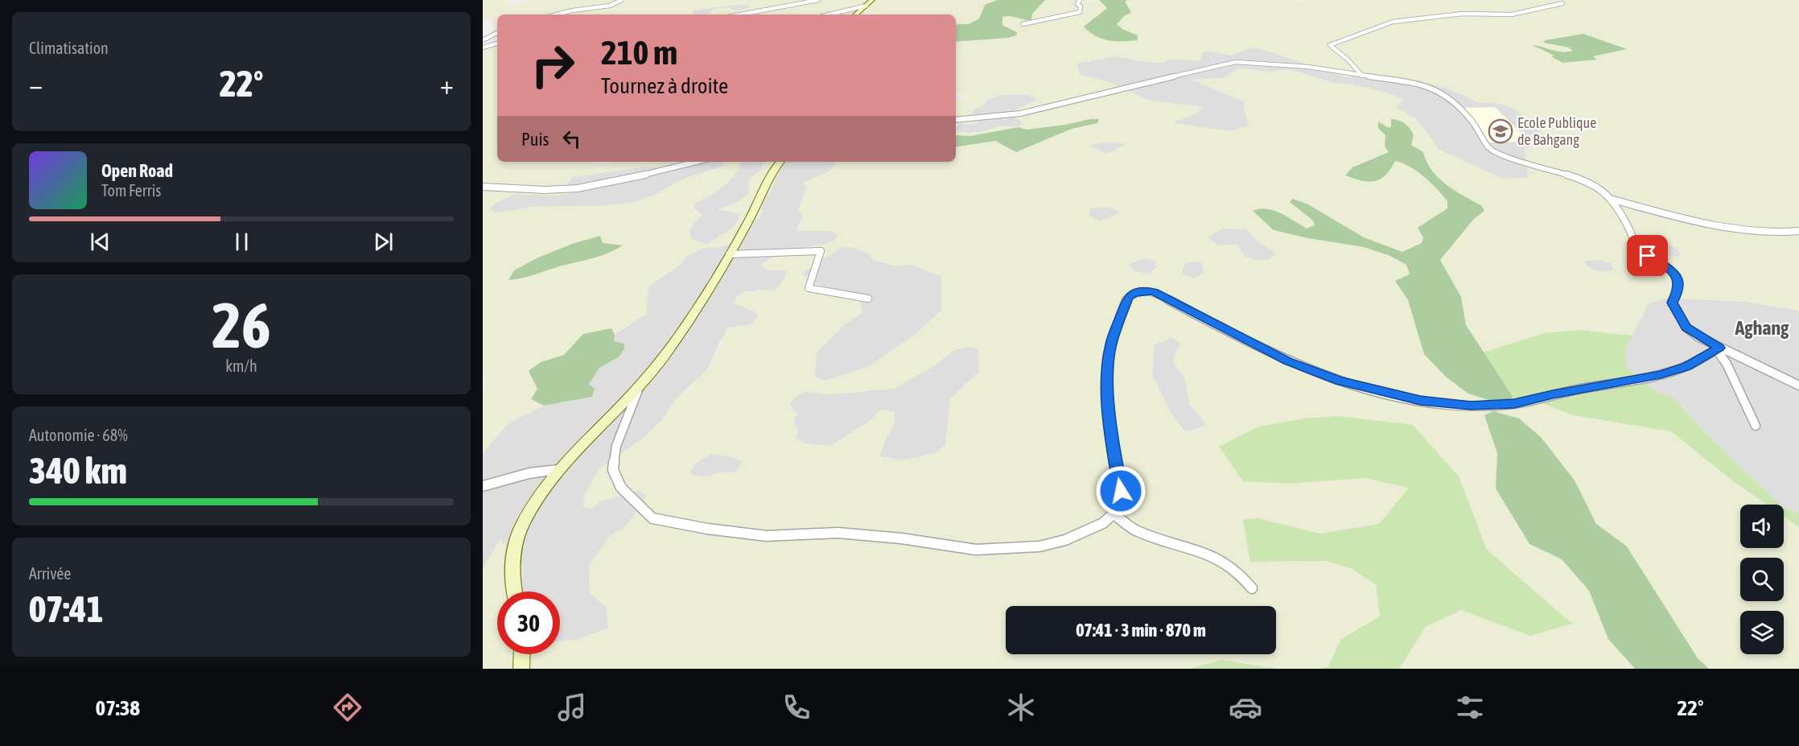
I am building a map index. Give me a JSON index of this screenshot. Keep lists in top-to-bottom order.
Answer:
{
  "districts": ["Aghang"],
  "places": {
    "school or university": ["Ecole Publique de Bahgang"]
  },
  "page": {
    "tile": [
      "Climatisation",
      ["26", "km/h"],
      ["Autonomie · 68%", "340 km"],
      ["Arrivée", "07:41"]
    ],
    "turn": ["210 m", "Tournez à droite"],
    "heat": ["−", "22°", "+"],
    "then": "Puis",
    "song": ["Open Road", "Tom Ferris"],
    "limit": "30",
    "trip": "07:41 · 3 min · 870 m",
    "tabs": ["07:38", "22°"]
  }
}
